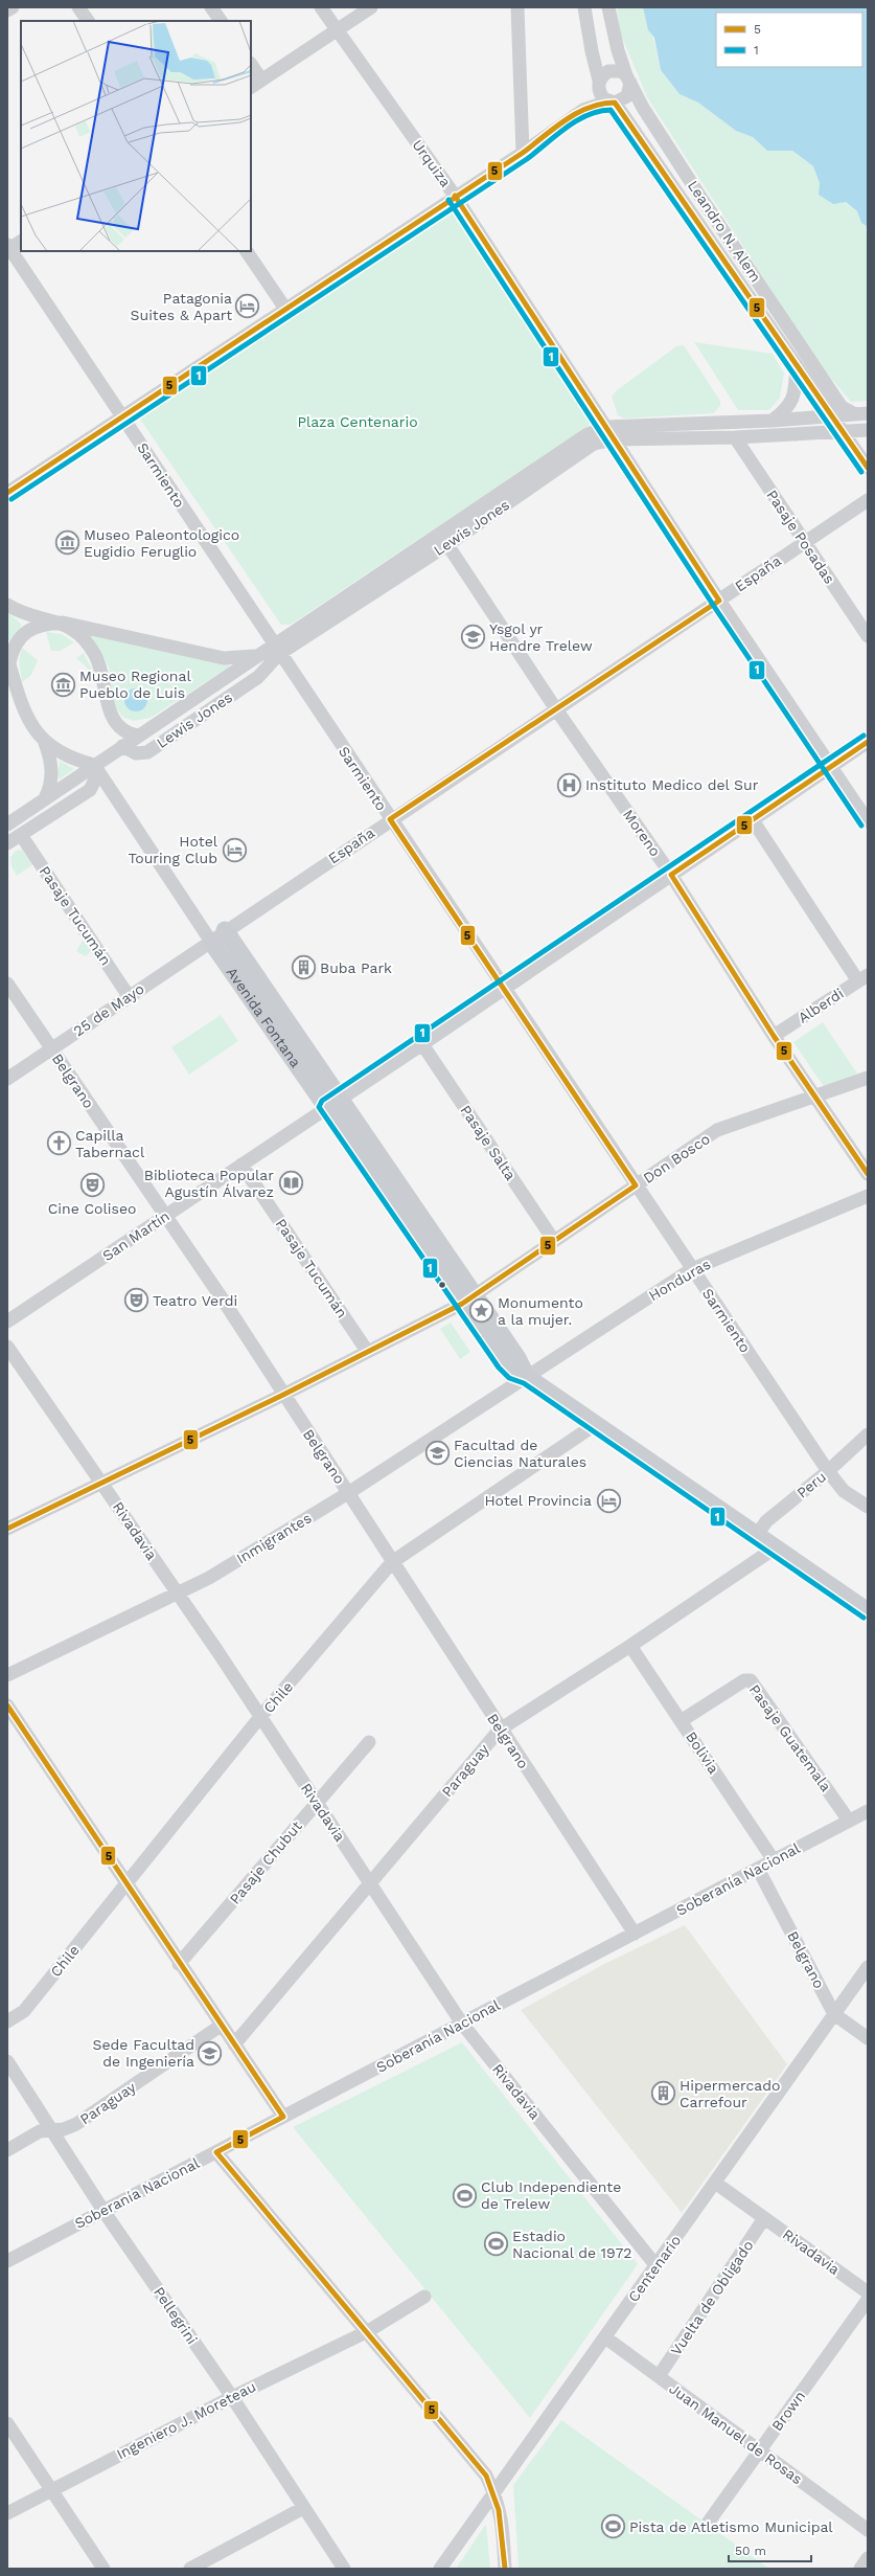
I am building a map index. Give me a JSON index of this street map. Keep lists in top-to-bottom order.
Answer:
{
  "streets": {
    "main road": ["Avenida Fontana"],
    "street": [
      "Urquiza",
      "Leandro N. Alem",
      "Sarmiento",
      "Lewis Jones",
      "Pasaje Posadas",
      "España",
      "Moreno",
      "Pasaje Tucumán",
      "Alberdi",
      "25 de Mayo",
      "Belgrano",
      "Pasaje Salta",
      "Don Bosco",
      "San Martín",
      "Honduras",
      "Peru",
      "Rivadavia",
      "Inmigrantes",
      "Chile",
      "Pasaje Guatemala",
      "Bolivia",
      "Paraguay",
      "Pasaje Chubut",
      "Soberanía Nacional",
      "Centenario",
      "Vuelta de Obligado",
      "Pellegrini",
      "Brown",
      "Ingeniero J. Moreteau",
      "Juan Manuel de Rosas"
    ]
  },
  "crossings": [
    ["Urquiza", "Lewis Jones"],
    ["Urquiza", "España"],
    ["Urquiza", "San Martín"],
    ["Leandro N. Alem", "Lewis Jones"],
    ["Sarmiento", "Lewis Jones"],
    ["Sarmiento", "España"],
    ["Sarmiento", "Don Bosco"],
    ["Sarmiento", "San Martín"],
    ["Sarmiento", "Honduras"],
    ["Sarmiento", "Peru"],
    ["Lewis Jones", "Pasaje Posadas"],
    ["Lewis Jones", "Moreno"],
    ["Lewis Jones", "Avenida Fontana"],
    ["Pasaje Posadas", "España"],
    ["España", "Moreno"],
    ["España", "25 de Mayo"],
    ["España", "Avenida Fontana"],
    ["Moreno", "Alberdi"],
    ["Moreno", "Don Bosco"],
    ["Moreno", "San Martín"],
    ["Pasaje Tucumán", "25 de Mayo"],
    ["Pasaje Tucumán", "Don Bosco"],
    ["Pasaje Tucumán", "San Martín"],
    ["25 de Mayo", "Avenida Fontana"],
    ["25 de Mayo", "Belgrano"],
    ["Avenida Fontana", "Don Bosco"],
    ["Avenida Fontana", "San Martín"],
    ["Avenida Fontana", "Honduras"],
    ["Avenida Fontana", "Peru"],
    ["Avenida Fontana", "Inmigrantes"],
    ["Avenida Fontana", "Chile"],
    ["Avenida Fontana", "Paraguay"],
    ["Belgrano", "Don Bosco"],
    ["Belgrano", "San Martín"],
    ["Belgrano", "Inmigrantes"],
    ["Belgrano", "Chile"],
    ["Belgrano", "Paraguay"],
    ["Belgrano", "Soberanía Nacional"],
    ["Belgrano", "Centenario"],
    ["Pasaje Salta", "Don Bosco"],
    ["Pasaje Salta", "San Martín"],
    ["Don Bosco", "Rivadavia"],
    ["Honduras", "Inmigrantes"],
    ["Rivadavia", "Inmigrantes"],
    ["Rivadavia", "Chile"],
    ["Rivadavia", "Paraguay"],
    ["Rivadavia", "Pasaje Chubut"],
    ["Rivadavia", "Soberanía Nacional"],
    ["Rivadavia", "Centenario"],
    ["Rivadavia", "Vuelta de Obligado"],
    ["Pasaje Guatemala", "Bolivia"],
    ["Pasaje Guatemala", "Soberanía Nacional"],
    ["Bolivia", "Paraguay"],
    ["Bolivia", "Soberanía Nacional"],
    ["Paraguay", "Pellegrini"],
    ["Soberanía Nacional", "Pellegrini"],
    ["Centenario", "Juan Manuel de Rosas"],
    ["Vuelta de Obligado", "Juan Manuel de Rosas"],
    ["Pellegrini", "Ingeniero J. Moreteau"],
    ["Brown", "Juan Manuel de Rosas"]
  ],
  "parks": ["Plaza Centenario"],
  "places": {
    "hotel": ["Patagonia Suites & Apart", "Hotel Touring Club", "Hotel Provincia"],
    "museum": ["Museo Paleontologico Eugidio Feruglio", "Museo Regional Pueblo de Luis"],
    "school or university": ["Ysgol yr Hendre Trelew", "Facultad de Ciencias Naturales", "Sede Facultad de Ingeniería"],
    "hospital": ["Instituto Medico del Sur"],
    "building": ["Buba Park", "Hipermercado Carrefour"],
    "church": ["Capilla Tabernacl"],
    "library": ["Biblioteca Popular Agustín Álvarez"],
    "theatre": ["Cine Coliseo", "Teatro Verdi"],
    "place": ["Monumento a la mujer."],
    "sports": ["Club Independiente de Trelew", "Estadio Nacional de 1972", "Pista de Atletismo Municipal"]
  },
  "lines": ["transit line 5", "transit line 1"],
  "legend": ["5", "1"],
  "scale_bar": "50 m"
}
